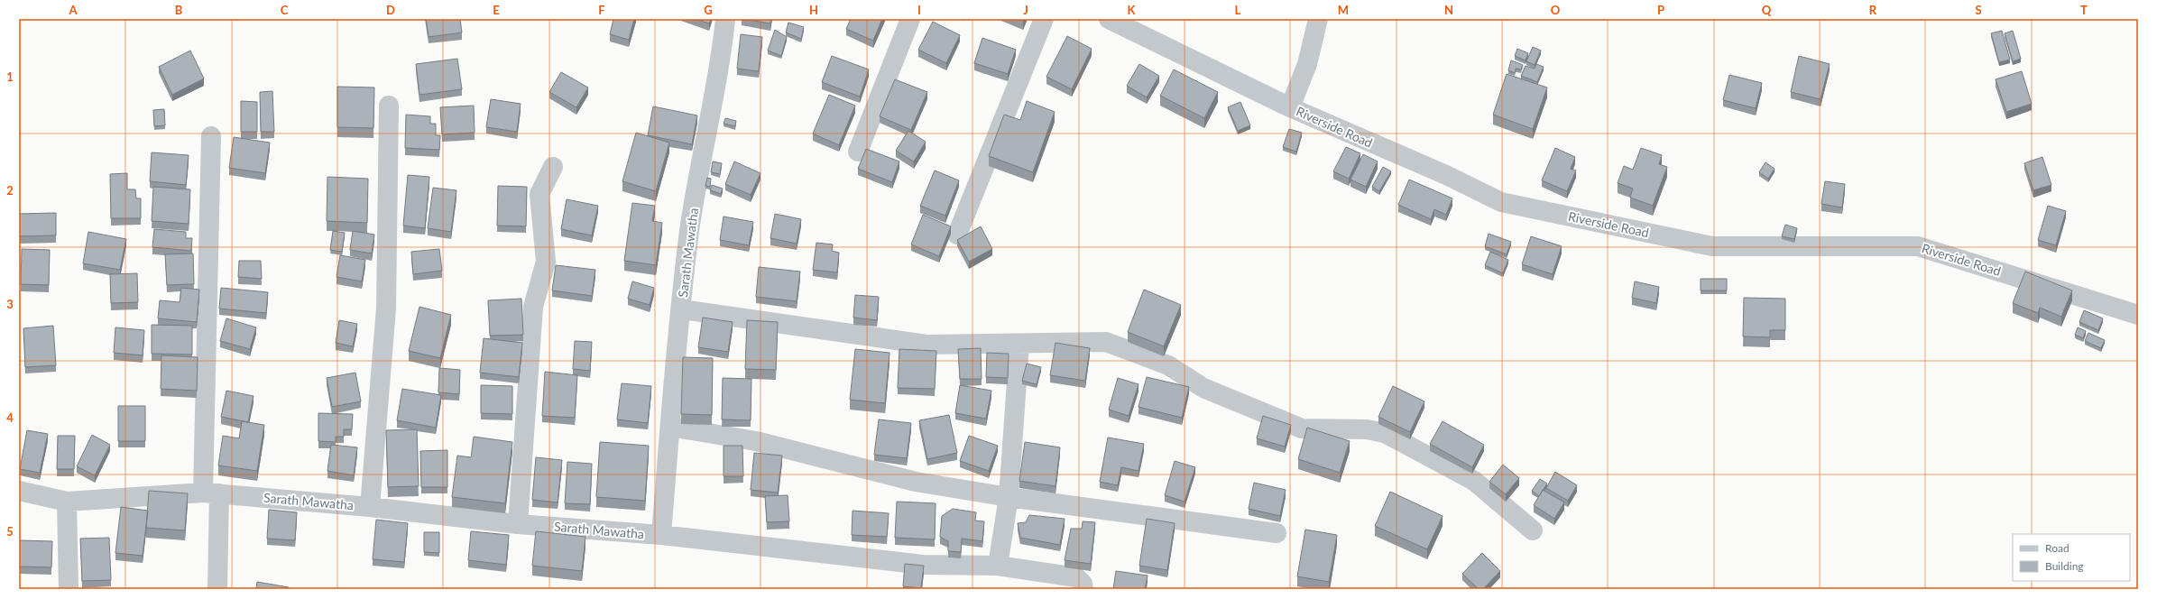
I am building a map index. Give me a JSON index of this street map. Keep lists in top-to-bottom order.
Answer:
{
  "streets": {
    "street": ["Riverside Road", "Sarath Mawatha"]
  },
  "legend": ["Road", "Building"],
  "grid": {
    "columns": [
      "A",
      "B",
      "C",
      "D",
      "E",
      "F",
      "G",
      "H",
      "I",
      "J",
      "K",
      "L",
      "M",
      "N",
      "O",
      "P",
      "Q",
      "R",
      "S",
      "T"
    ],
    "rows": [
      "1",
      "2",
      "3",
      "4",
      "5"
    ]
  }
}
